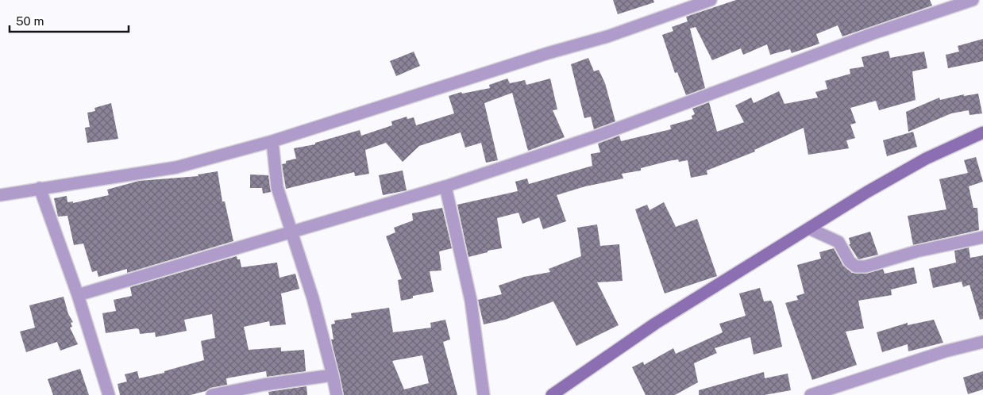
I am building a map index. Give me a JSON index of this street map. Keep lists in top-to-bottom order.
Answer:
{
  "scale_bar": "50 m"
}
